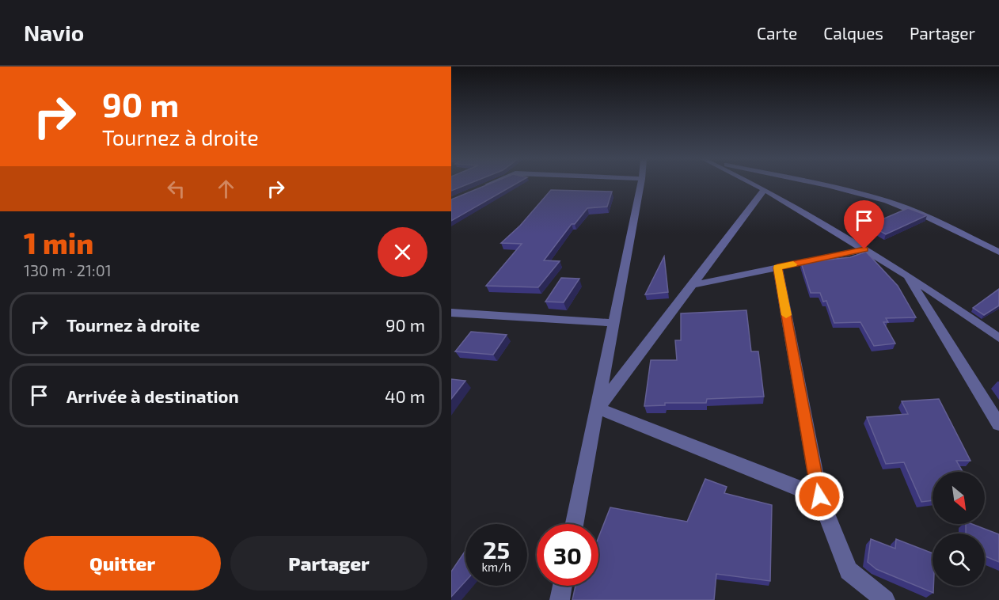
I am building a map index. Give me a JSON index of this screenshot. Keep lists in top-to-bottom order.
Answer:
{
  "north": "bottom right",
  "page": {
    "header": "Navio",
    "nav": ["Carte", "Calques", "Partager"],
    "turn": ["90 m", "Tournez à droite"],
    "heading": ["1 min", "130 m · 21:01"],
    "list": [
      {
        "name": "Tournez à droite",
        "value": "90 m"
      },
      {
        "name": "Arrivée à destination",
        "value": "40 m"
      }
    ],
    "speed": "25 km/h",
    "limit": "30",
    "buttons": ["Quitter", "Partager"]
  }
}
